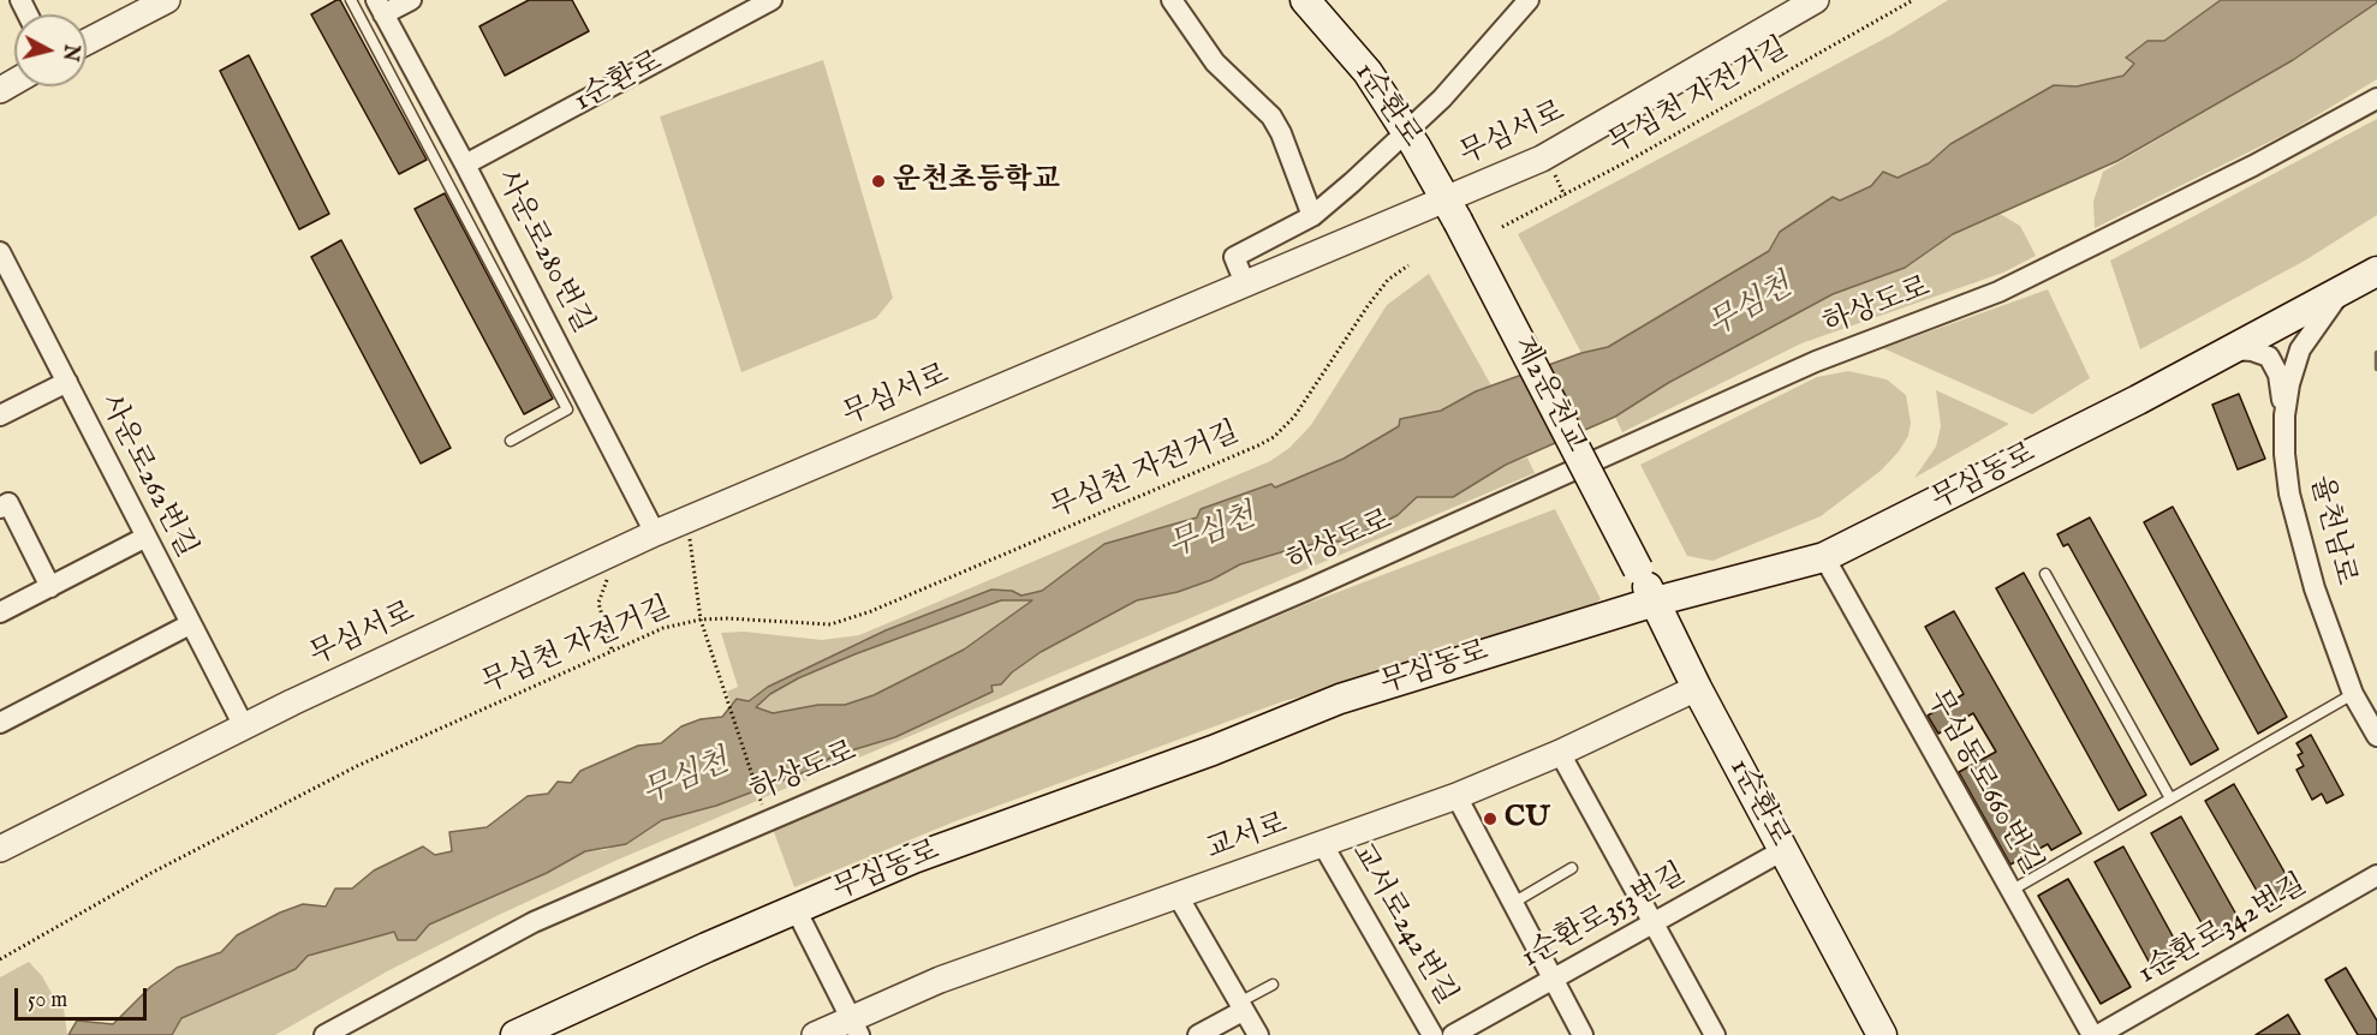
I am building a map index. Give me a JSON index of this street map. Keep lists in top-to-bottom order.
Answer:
{
  "streets": {
    "main road": ["1순환로", "제2운천교", "무심동로"],
    "street": [
      "무심서로",
      "사운로280번길",
      "하상도로",
      "사운로262번길",
      "율천남로",
      "무심동로660번길",
      "교서로",
      "1순환로353번길",
      "교서로242번길",
      "1순환로342번길"
    ],
    "path": ["무심천 자전거길"]
  },
  "crossings": [
    ["1순환로", "무심서로"],
    ["1순환로", "사운로280번길"],
    ["1순환로", "제2운천교"],
    ["1순환로", "무심동로"],
    ["1순환로", "교서로"],
    ["1순환로", "1순환로353번길"],
    ["무심서로", "사운로280번길"],
    ["무심서로", "제2운천교"],
    ["무심서로", "사운로262번길"],
    ["무심동로", "무심동로660번길"],
    ["교서로", "교서로242번길"]
  ],
  "water": ["무심천"],
  "places": ["운천초등학교", "CU"],
  "scale_bar": "50 m",
  "north": "right"
}
